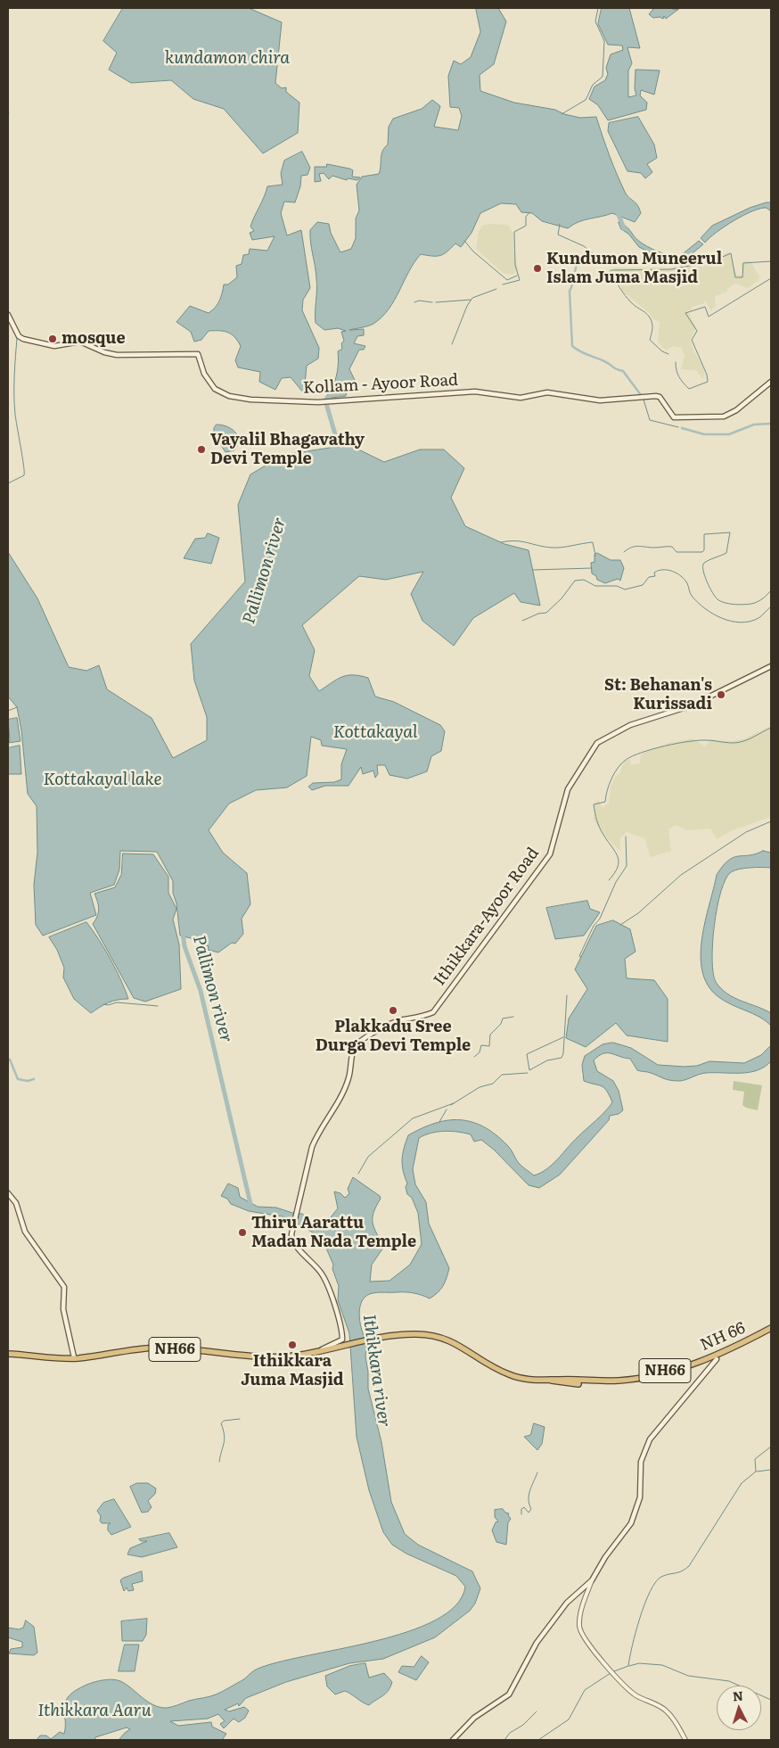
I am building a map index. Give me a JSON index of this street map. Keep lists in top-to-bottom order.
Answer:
{
  "streets": {
    "highway": ["NH 66", "NH66"],
    "main road": ["Kollam - Ayoor Road", "Ithikkara-Ayoor Road"]
  },
  "crossings": [
    ["Ithikkara-Ayoor Road", "NH 66"],
    ["Ithikkara-Ayoor Road", "NH66"],
    ["NH 66", "NH66"]
  ],
  "water": [
    "kundamon chira",
    "Pallimon river",
    "Kottakayal",
    "Kottakayal lake",
    "Ithikkara river",
    "Ithikkara Aaru"
  ],
  "places": [
    "Kundumon Muneerul Islam Juma Masjid",
    "mosque",
    "Vayalil Bhagavathy Devi Temple",
    "St: Behanan's Kurissadi",
    "Plakkadu Sree Durga Devi Temple",
    "Thiru Aarattu Madan Nada Temple",
    "Ithikkara Juma Masjid"
  ],
  "north": "top"
}
